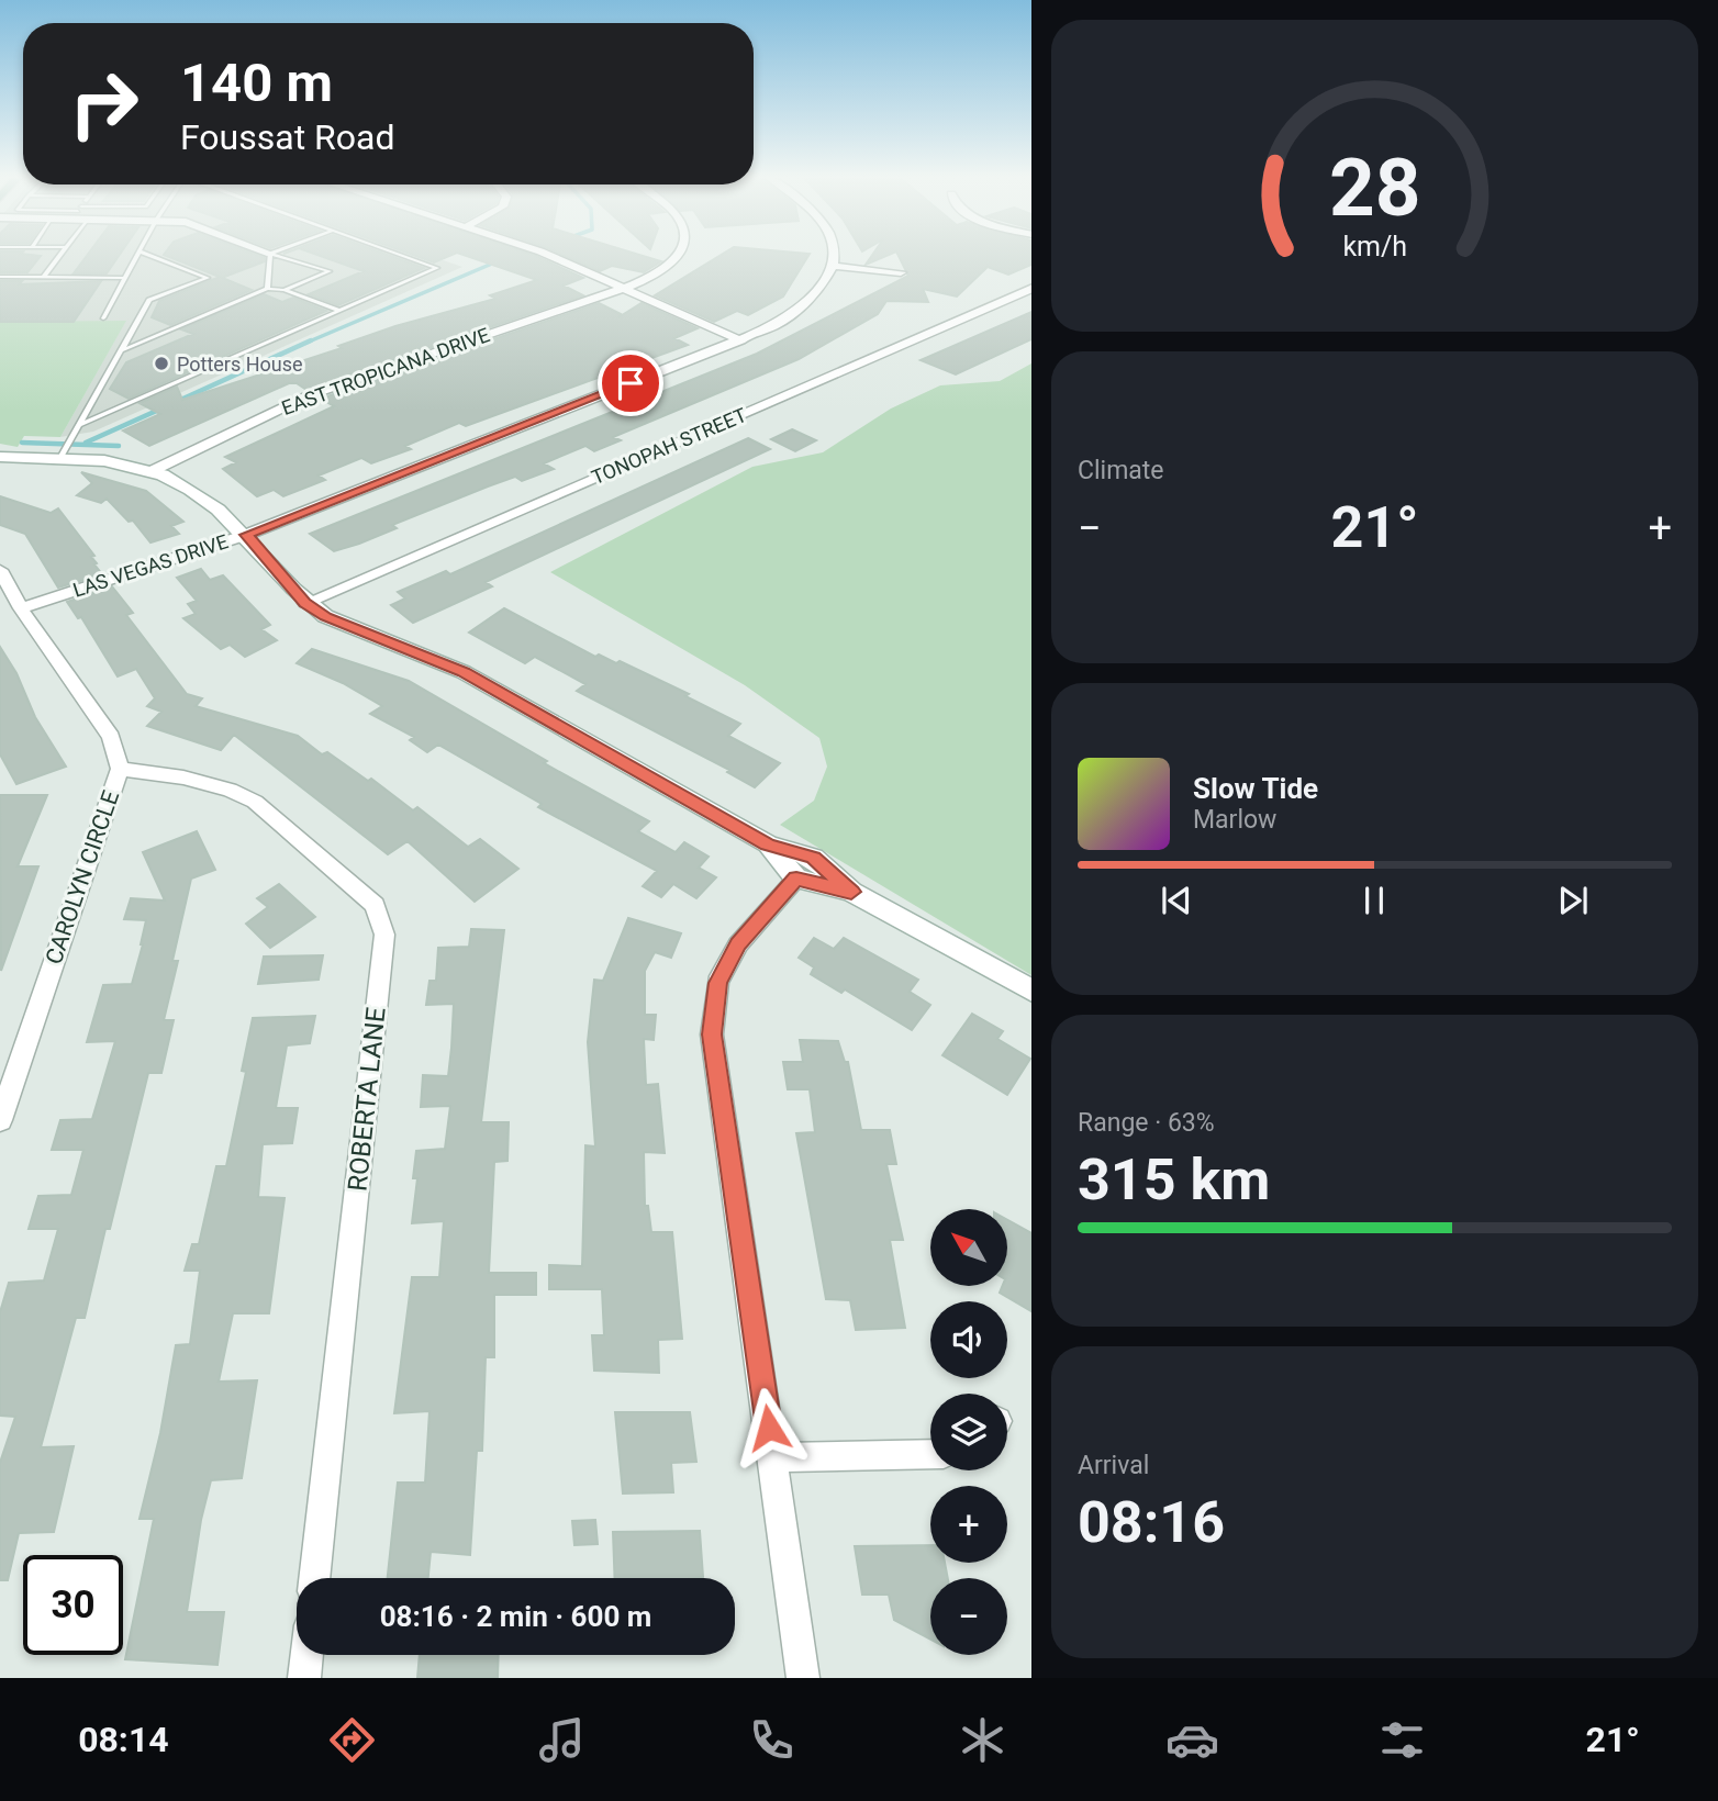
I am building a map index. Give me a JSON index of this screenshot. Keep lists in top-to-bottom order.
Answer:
{
  "streets": {
    "street": [
      "EAST TROPICANA DRIVE",
      "TONOPAH STREET",
      "LAS VEGAS DRIVE",
      "CAROLYN CIRCLE",
      "ROBERTA LANE"
    ]
  },
  "crossings": [
    ["LAS VEGAS DRIVE", "CAROLYN CIRCLE"],
    ["CAROLYN CIRCLE", "ROBERTA LANE"]
  ],
  "places": ["Potters House"],
  "north": "top left",
  "page": {
    "turn": ["140 m", "Foussat Road"],
    "tile": [
      "Climate",
      ["Range · 63%", "315 km"],
      ["Arrival", "08:16"]
    ],
    "heat": ["−", "21°", "+"],
    "song": ["Slow Tide", "Marlow"],
    "map_buttons": ["+", "−"],
    "limit": "30",
    "trip": "08:16 · 2 min · 600 m",
    "tabs": ["08:14", "21°"],
    "gauge": ["28", "km/h"]
  }
}
